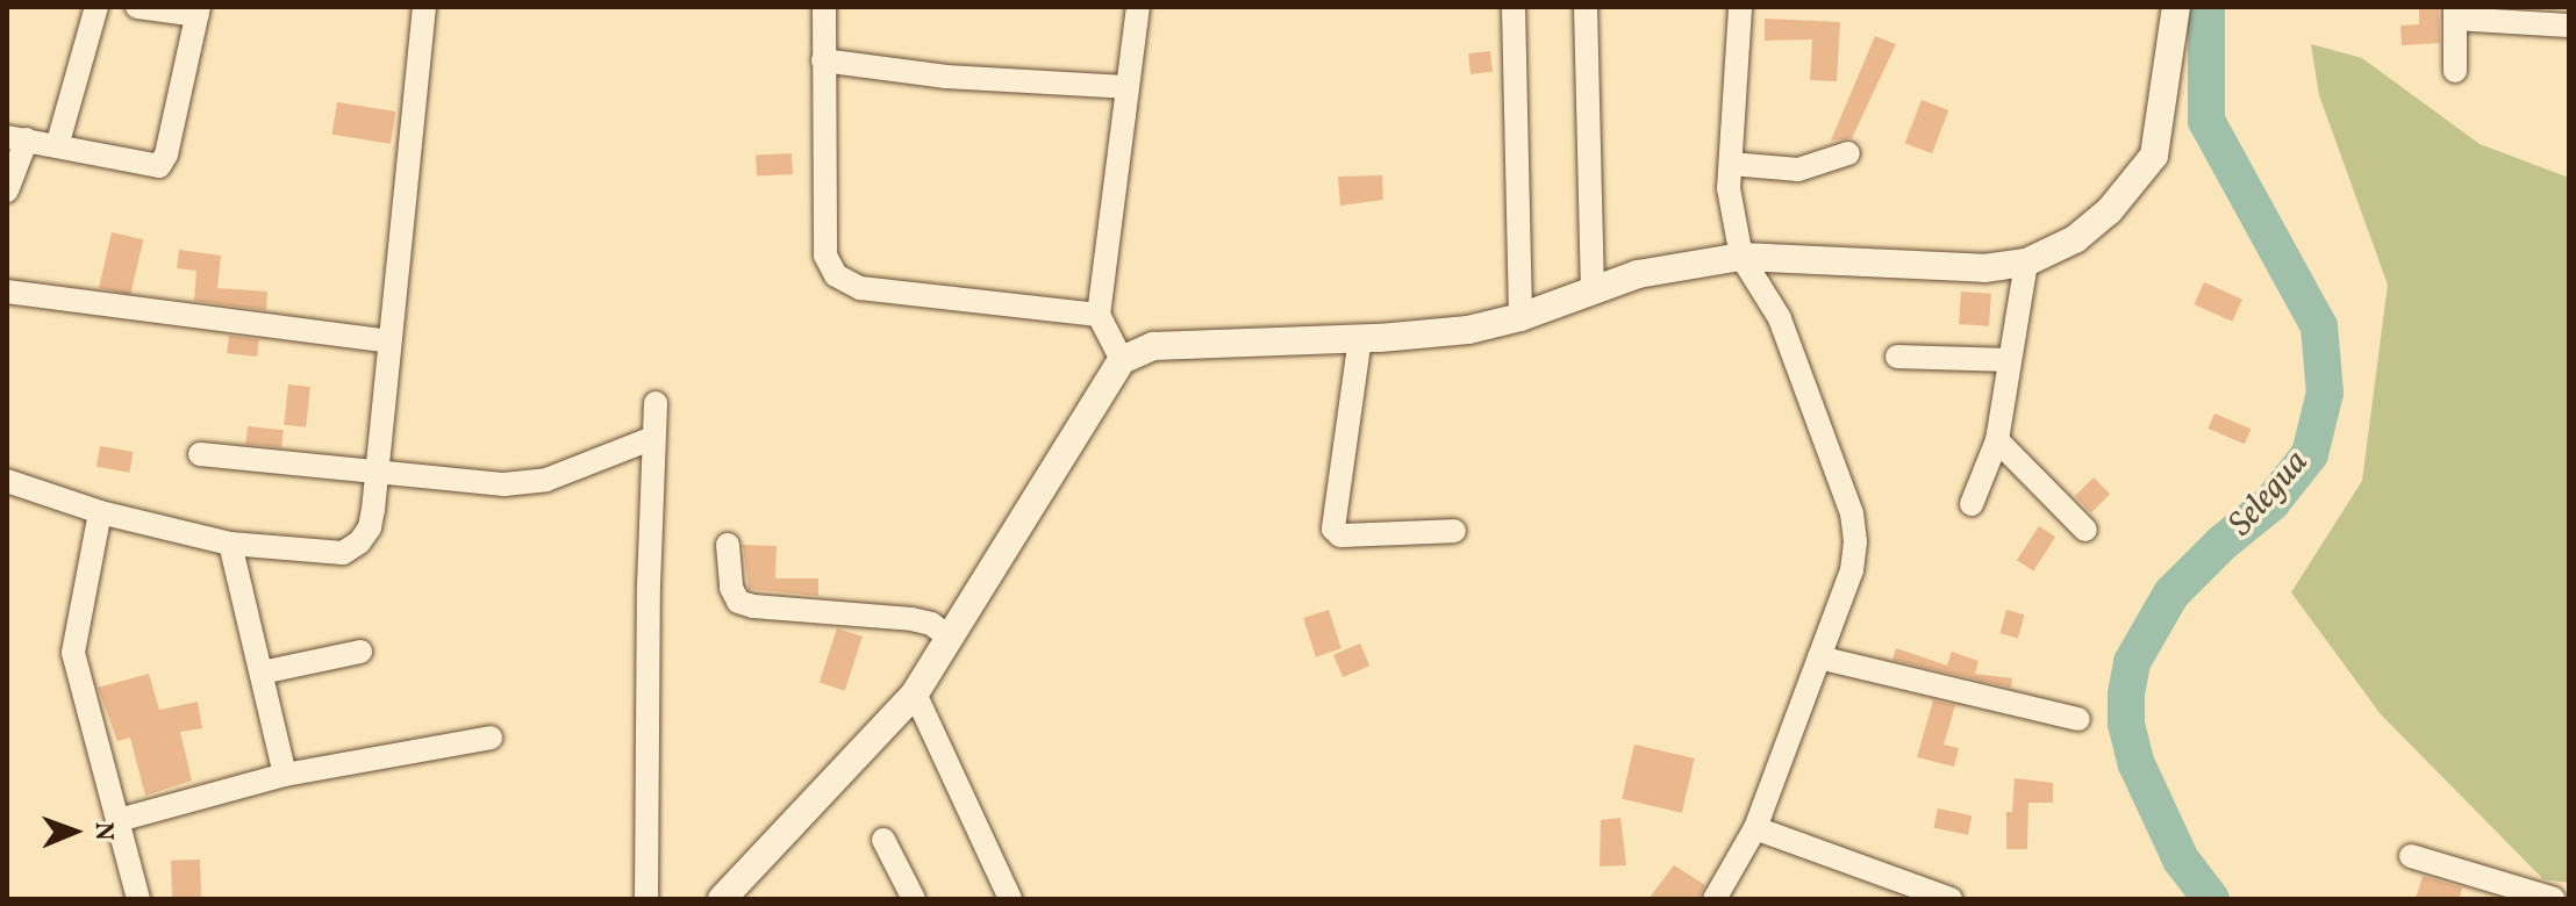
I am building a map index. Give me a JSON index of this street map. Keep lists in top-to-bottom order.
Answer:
{
  "water": ["Selegua"],
  "north": "right"
}
